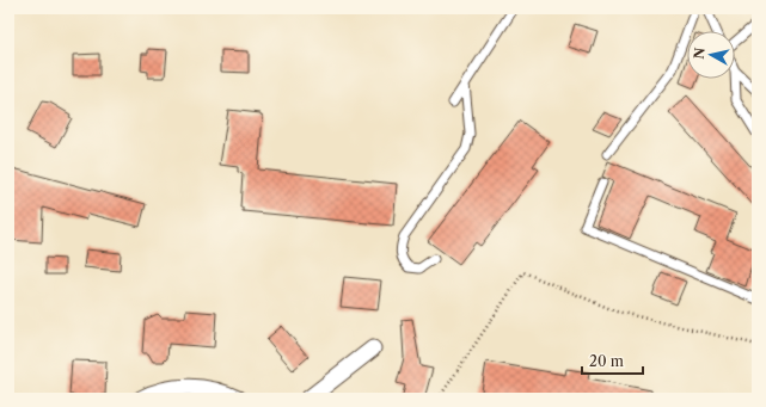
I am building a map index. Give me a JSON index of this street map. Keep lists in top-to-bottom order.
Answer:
{
  "scale_bar": "20 m",
  "north": "left"
}
